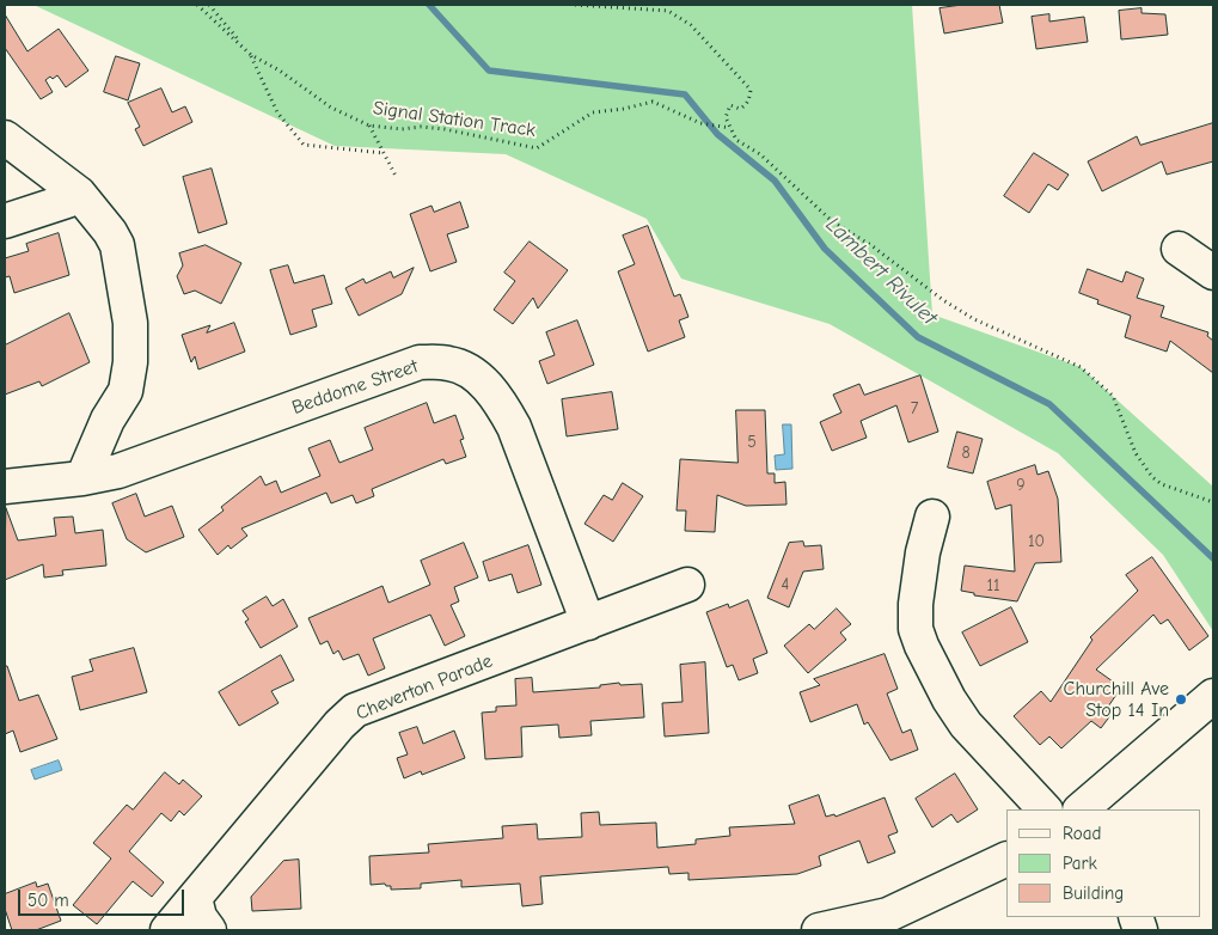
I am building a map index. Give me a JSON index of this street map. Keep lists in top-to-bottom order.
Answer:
{
  "streets": {
    "street": ["Beddome Street", "Cheverton Parade"],
    "path": ["Signal Station Track"]
  },
  "crossings": [
    ["Beddome Street", "Cheverton Parade"]
  ],
  "water": ["Lambert Rivulet"],
  "places": ["Churchill Ave Stop 14 In"],
  "house_numbers": [
    "7",
    "5",
    "8",
    "9",
    "10",
    "4",
    "11"
  ],
  "legend": ["Road", "Park", "Building"],
  "scale_bar": "50 m"
}
